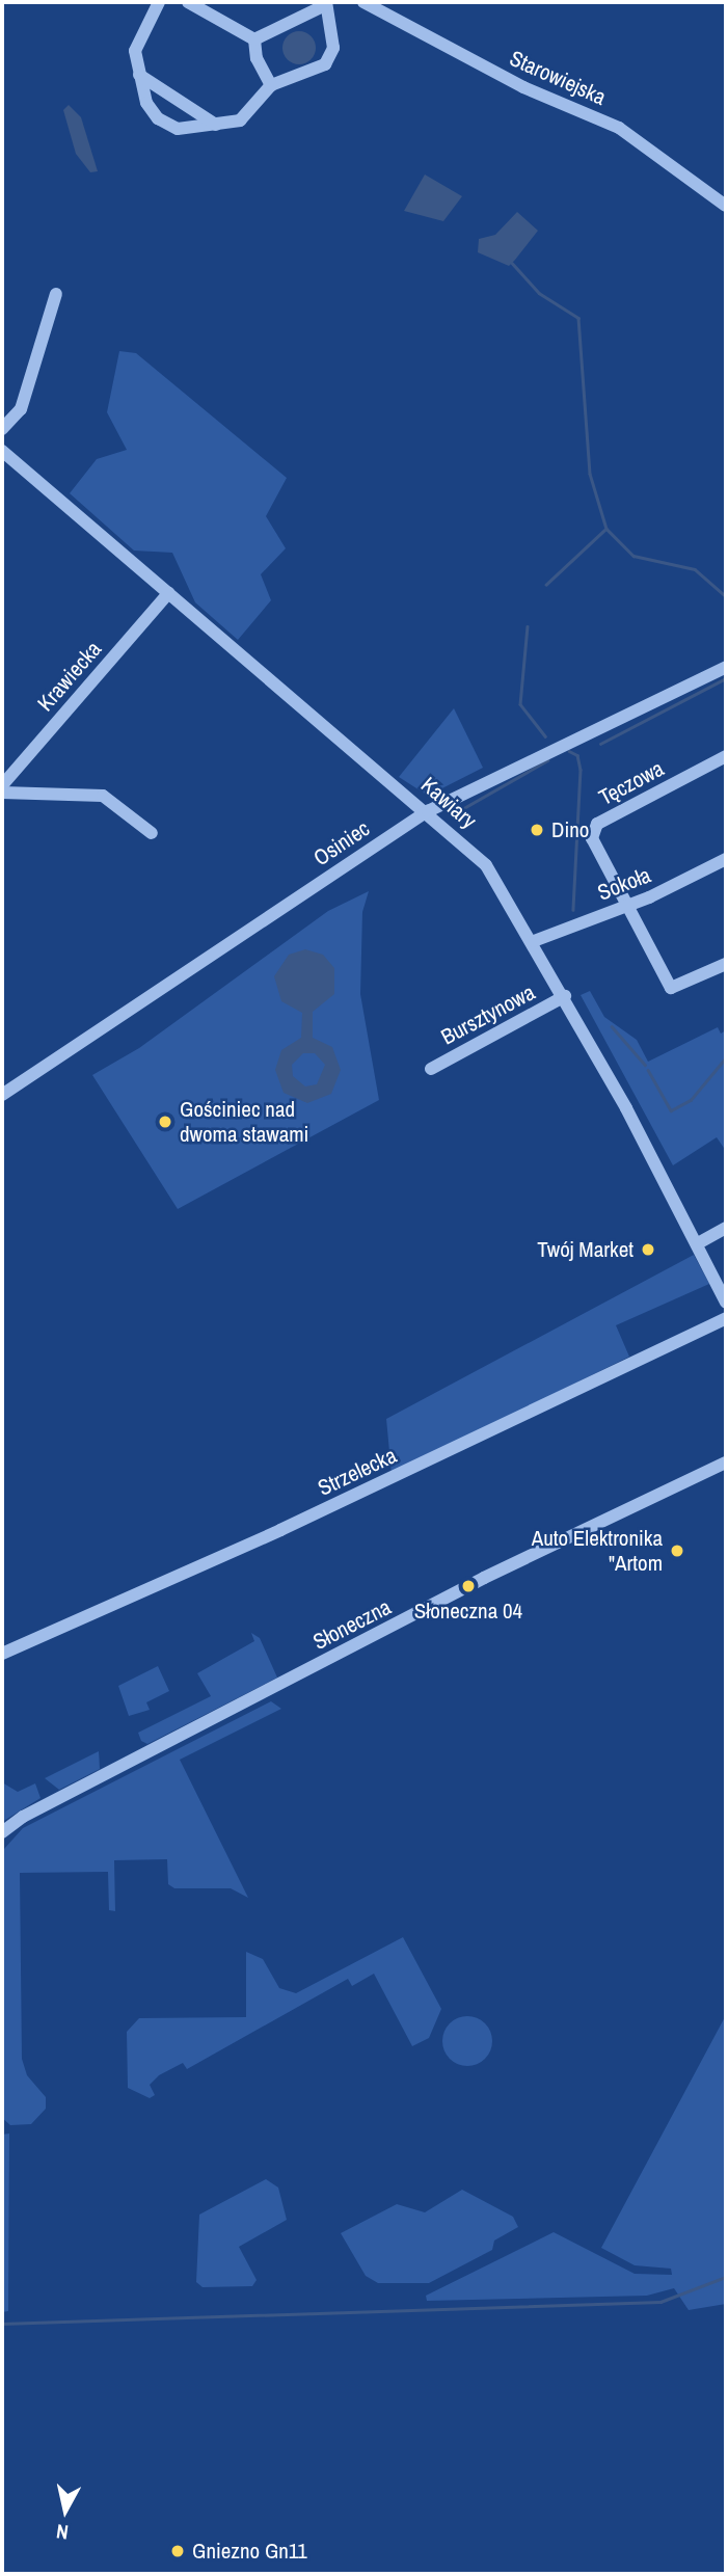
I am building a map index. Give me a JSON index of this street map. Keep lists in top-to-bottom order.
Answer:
{
  "streets": {
    "street": [
      "Starowiejska",
      "Krawiecka",
      "Tęczowa",
      "Kawiary",
      "Osiniec",
      "Sokoła",
      "Bursztynowa",
      "Strzelecka",
      "Słoneczna"
    ]
  },
  "crossings": [
    ["Krawiecka", "Kawiary"],
    ["Tęczowa", "Sokoła"],
    ["Kawiary", "Osiniec"],
    ["Kawiary", "Sokoła"],
    ["Kawiary", "Bursztynowa"]
  ],
  "places": [
    "Dino",
    "Gościniec nad dwoma stawami",
    "Twój Market",
    "Auto Elektronika \"Artom",
    "Słoneczna 04",
    "Gniezno Gn11"
  ],
  "north": "bottom"
}
